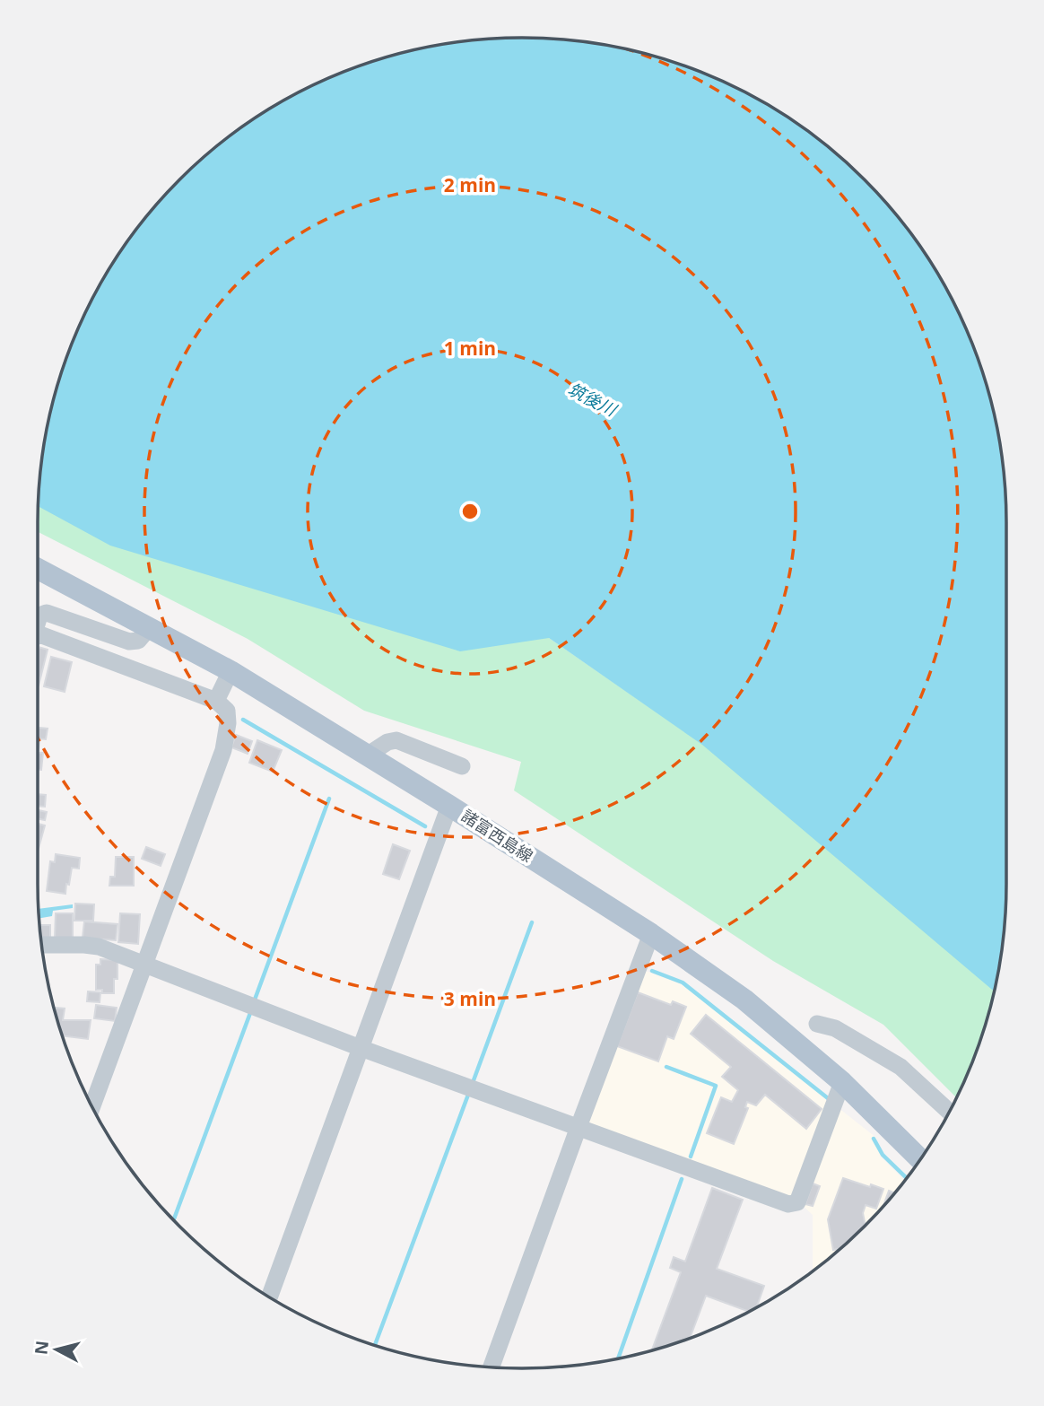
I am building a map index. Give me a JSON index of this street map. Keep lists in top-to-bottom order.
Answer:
{
  "streets": {
    "main road": ["諸富西島線"]
  },
  "water": ["筑後川"],
  "north": "left",
  "rings": ["2 min", "1 min", "3 min"]
}
